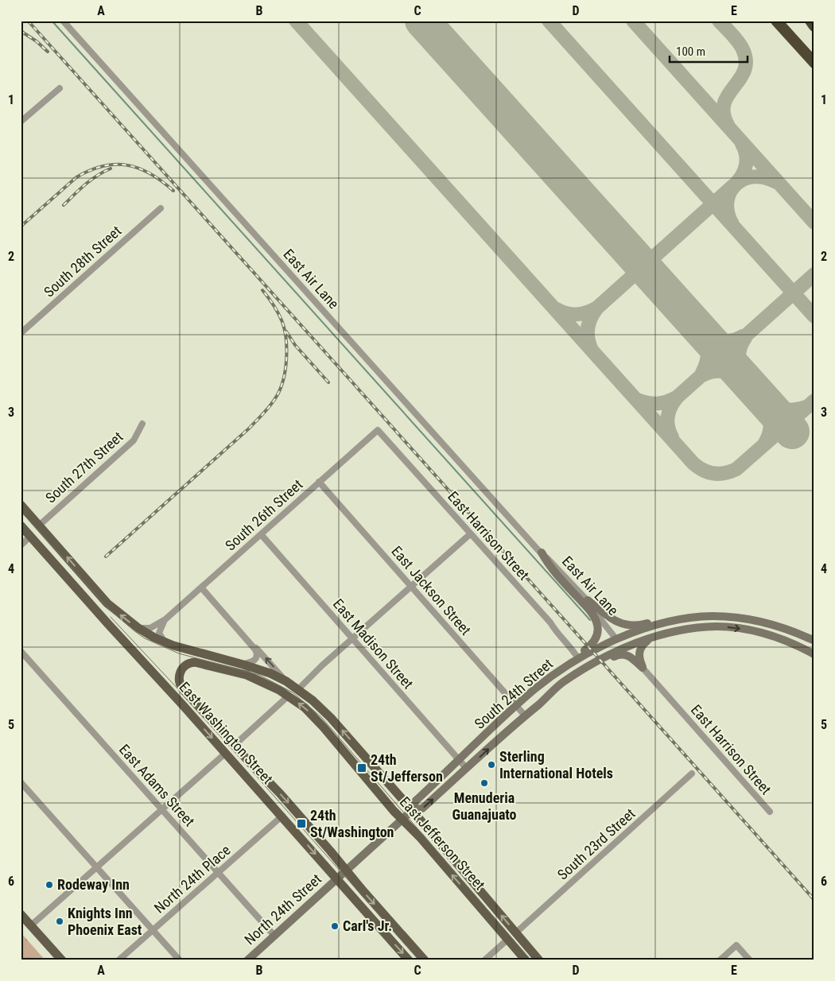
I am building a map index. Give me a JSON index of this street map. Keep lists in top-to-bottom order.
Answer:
{
  "streets": {
    "main road": [
      "South 24th Street",
      "East Washington Street",
      "East Jefferson Street",
      "North 24th Street"
    ],
    "street": [
      "South 28th Street",
      "East Air Lane",
      "South 27th Street",
      "South 26th Street",
      "East Harrison Street",
      "East Jackson Street",
      "East Madison Street",
      "East Adams Street",
      "South 23rd Street",
      "North 24th Place"
    ]
  },
  "crossings": [
    ["South 27th Street", "East Jefferson Street"],
    ["South 26th Street", "East Harrison Street"],
    ["South 26th Street", "East Jackson Street"],
    ["South 26th Street", "East Madison Street"],
    ["South 26th Street", "East Jefferson Street"],
    ["East Harrison Street", "South 24th Street"],
    ["East Jackson Street", "South 24th Street"],
    ["East Madison Street", "South 24th Street"],
    ["South 24th Street", "East Washington Street"],
    ["South 24th Street", "East Jefferson Street"],
    ["South 24th Street", "North 24th Street"],
    ["East Washington Street", "East Jefferson Street"],
    ["East Washington Street", "North 24th Place"],
    ["East Washington Street", "North 24th Street"],
    ["East Adams Street", "North 24th Place"],
    ["East Adams Street", "North 24th Street"],
    ["East Jefferson Street", "South 23rd Street"]
  ],
  "one_way": ["East Jefferson Street"],
  "places": {
    "other": [
      "Sterling International Hotels",
      "Menuderia Guanajuato",
      "Rodeway Inn",
      "Knights Inn Phoenix East",
      "Carl's Jr."
    ],
    "transit": ["24th St/Jefferson", "24th St/Washington"]
  },
  "scale_bar": "100 m",
  "grid": {
    "columns": [
      "A",
      "B",
      "C",
      "D",
      "E"
    ],
    "rows": [
      "1",
      "2",
      "3",
      "4",
      "5",
      "6"
    ]
  }
}
